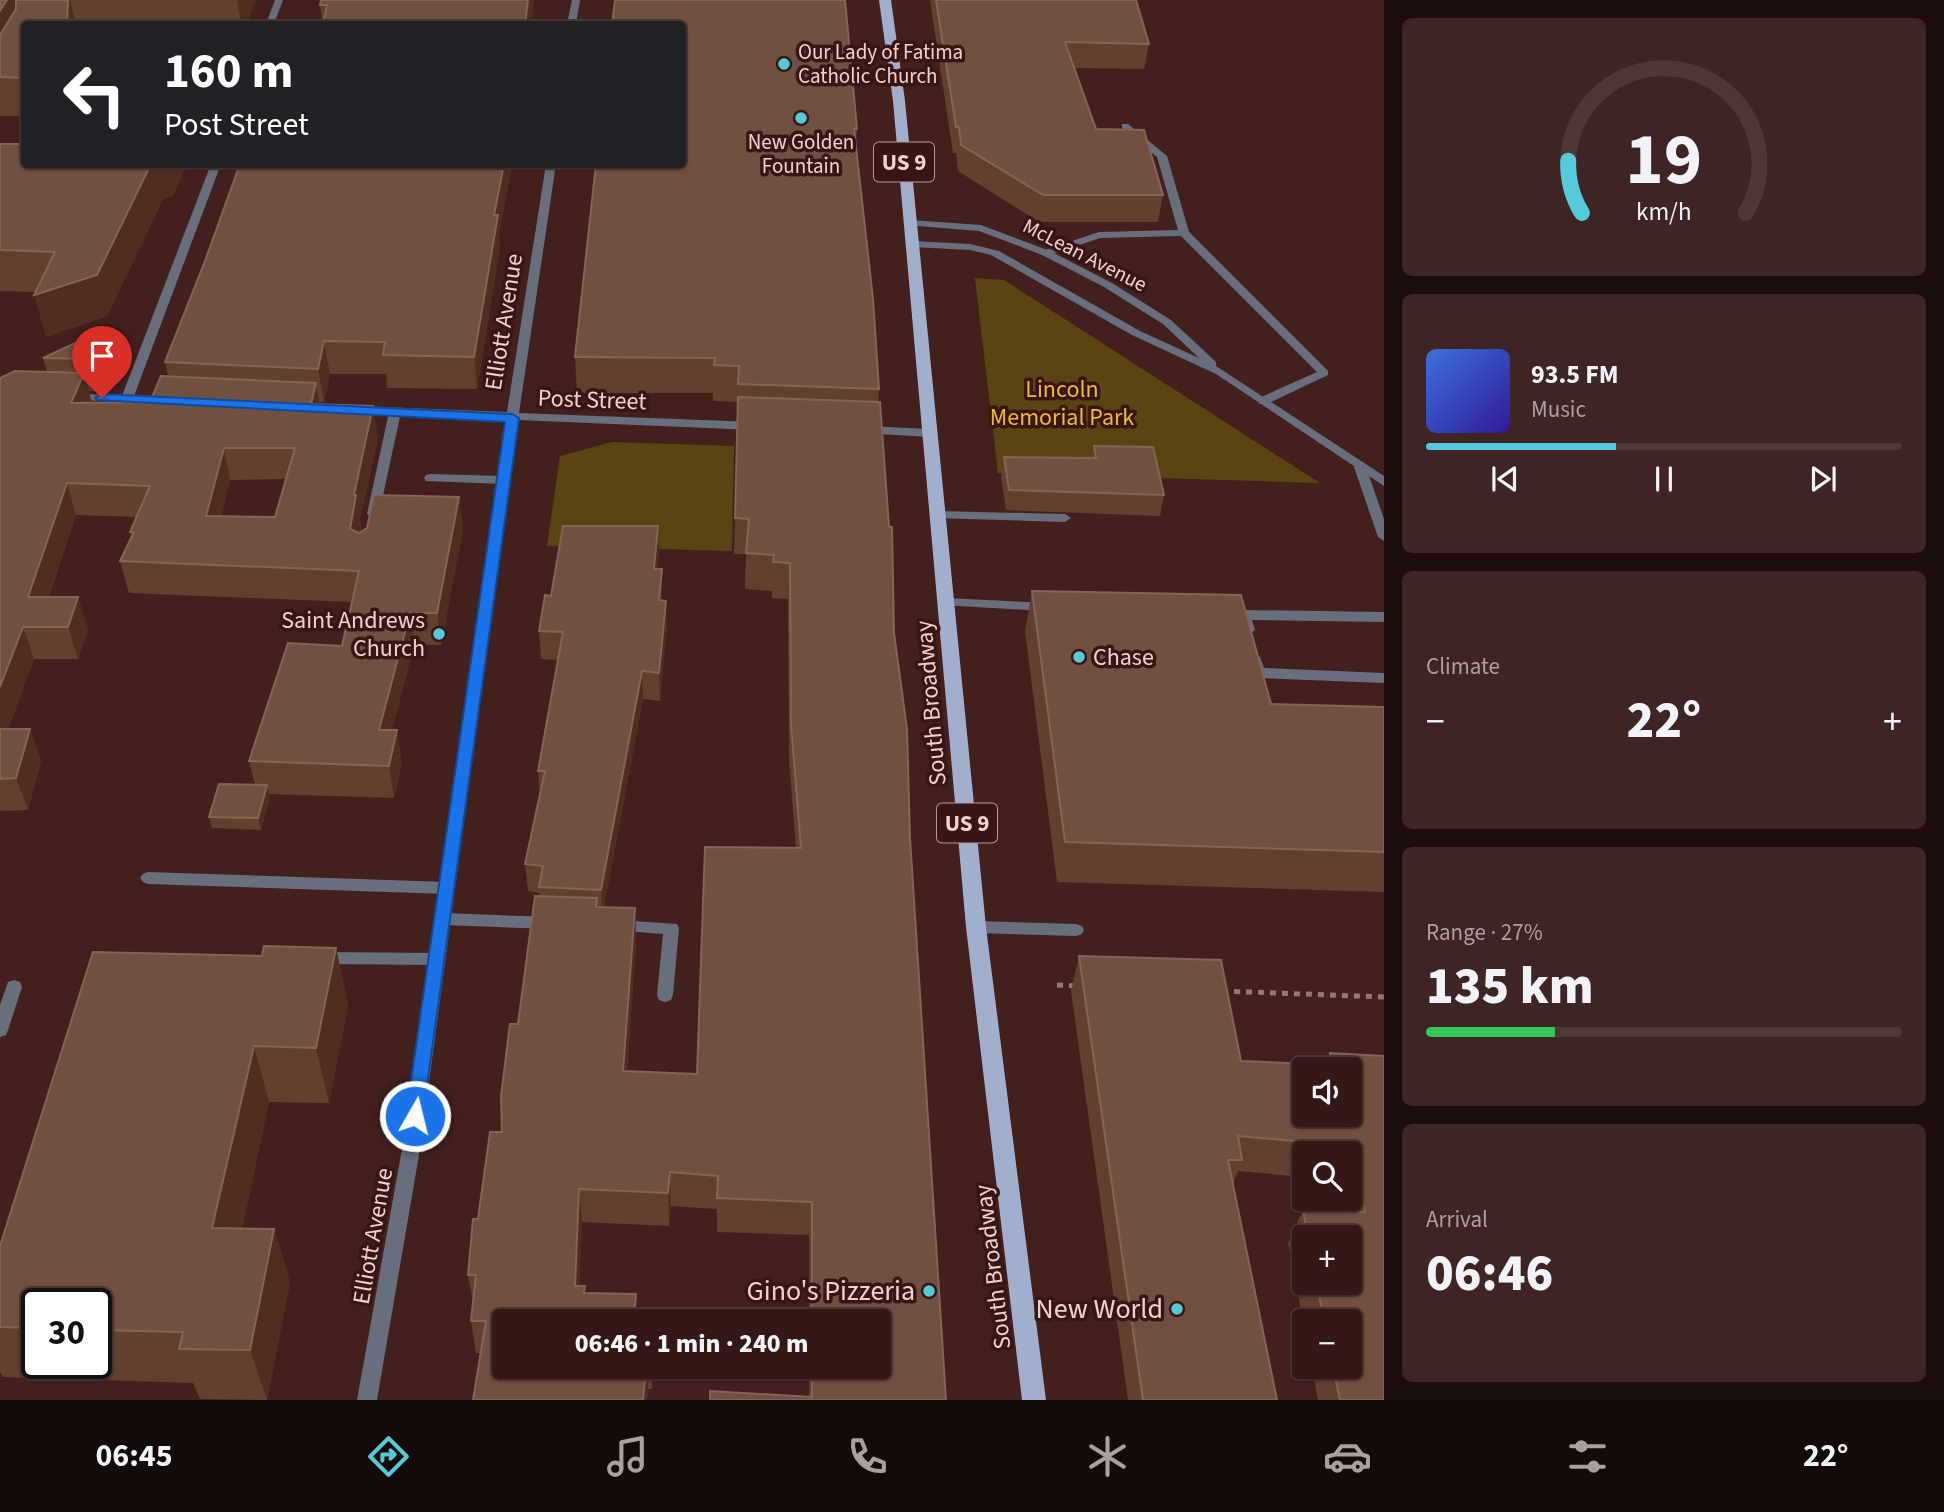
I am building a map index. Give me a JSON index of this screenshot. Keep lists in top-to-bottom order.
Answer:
{
  "streets": {
    "main road": ["US 9", "South Broadway"],
    "street": ["McLean Avenue", "Elliott Avenue", "Post Street"]
  },
  "crossings": [
    ["McLean Avenue", "South Broadway"],
    ["Elliott Avenue", "Post Street"]
  ],
  "parks": ["Lincoln Memorial Park"],
  "places": [
    "Our Lady of Fatima Catholic Church",
    "New Golden Fountain",
    "Saint Andrews Church",
    "Chase",
    "Gino's Pizzeria",
    "New World"
  ],
  "page": {
    "turn": ["160 m", "Post Street"],
    "song": ["93.5 FM", "Music"],
    "tile": [
      "Climate",
      ["Range · 27%", "135 km"],
      ["Arrival", "06:46"]
    ],
    "heat": ["−", "22°", "+"],
    "map_buttons": ["+", "−"],
    "limit": "30",
    "trip": "06:46 · 1 min · 240 m",
    "tabs": ["06:45", "22°"],
    "gauge": ["19", "km/h"]
  }
}
